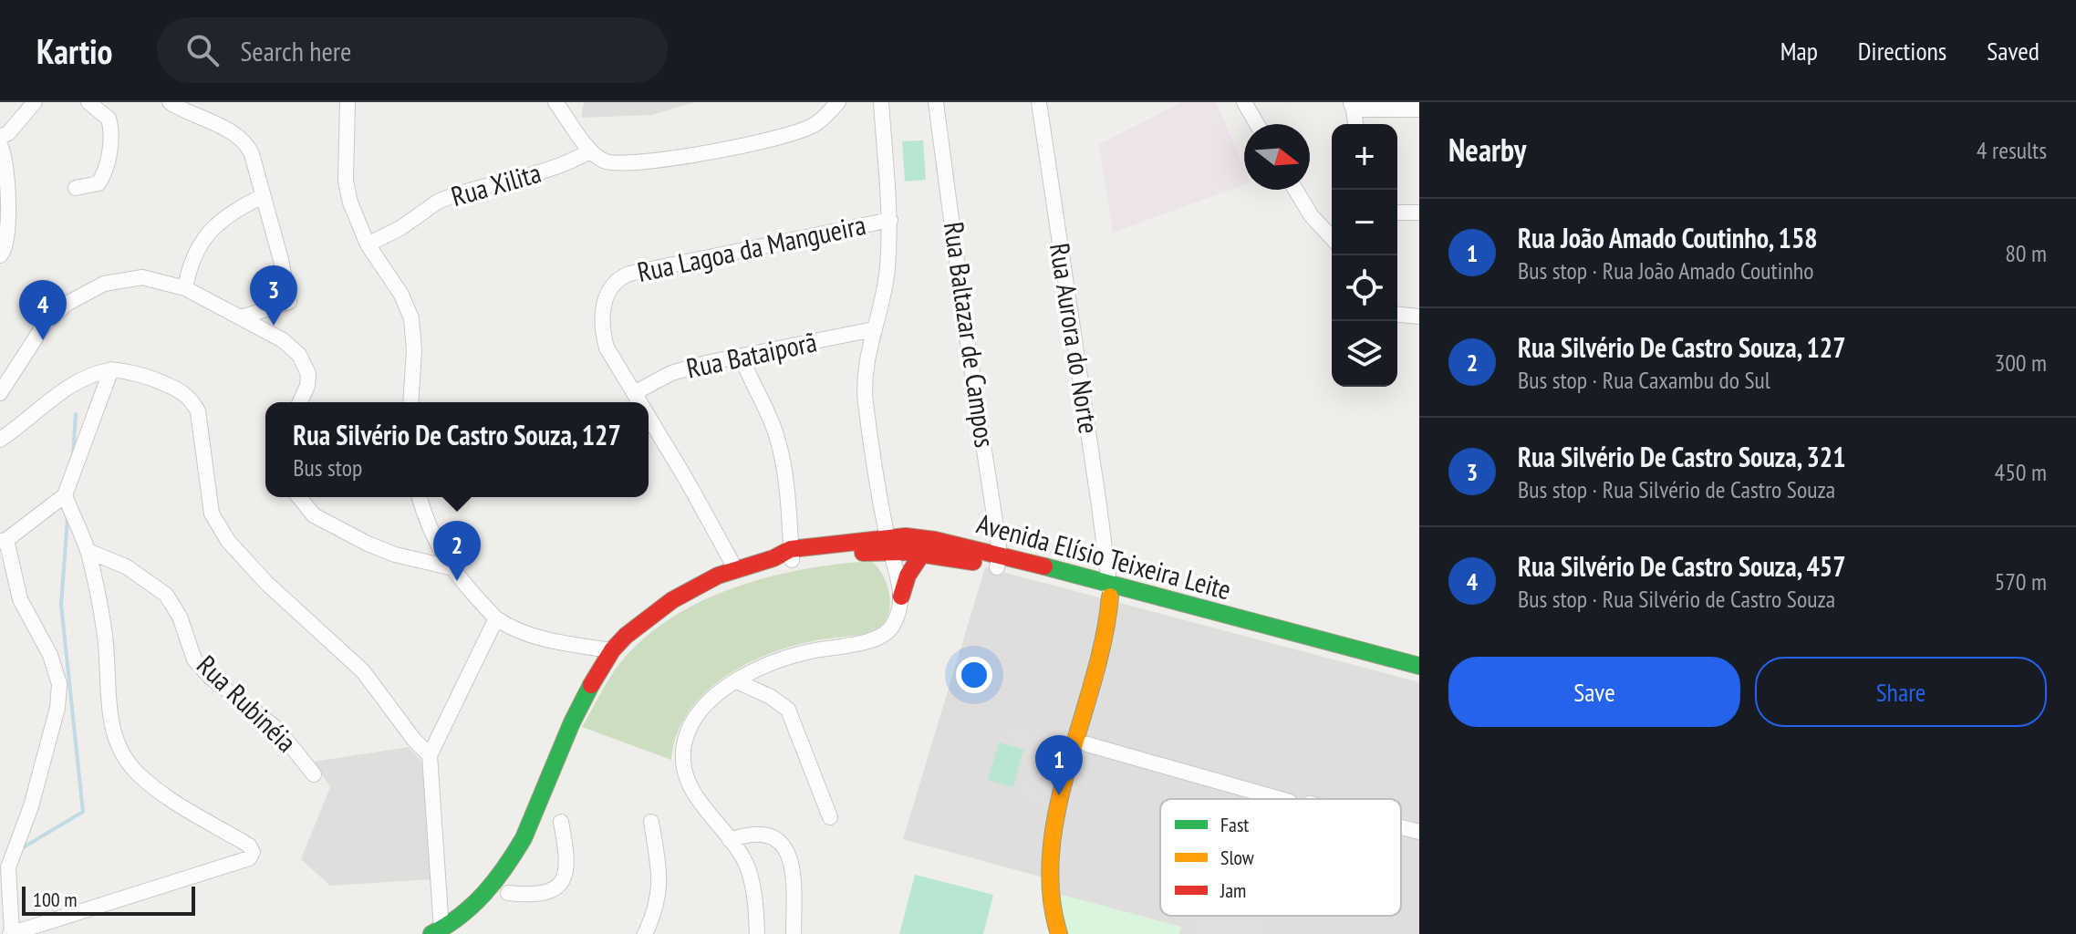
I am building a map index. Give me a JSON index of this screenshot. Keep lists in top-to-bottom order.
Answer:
{
  "streets": {
    "main road": ["Avenida Elísio Teixeira Leite"],
    "street": [
      "Rua Xilita",
      "Rua Lagoa da Mangueira",
      "Rua Baltazar de Campos",
      "Rua Aurora do Norte",
      "Rua Bataiporã",
      "Rua Rubinéia"
    ]
  },
  "crossings": [
    ["Rua Lagoa da Mangueira", "Rua Bataiporã"],
    ["Rua Baltazar de Campos", "Avenida Elísio Teixeira Leite"],
    ["Rua Aurora do Norte", "Avenida Elísio Teixeira Leite"]
  ],
  "legend": ["Fast", "Slow", "Jam"],
  "scale_bar": "100 m",
  "north": "right",
  "page": {
    "header": "Kartio",
    "search": "Search here",
    "nav": ["Map", "Directions", "Saved"],
    "heading": ["Nearby", "4 results"],
    "map_buttons": ["+", "−"],
    "list": [
      {
        "mark": "1",
        "name": "Rua João Amado Coutinho, 158",
        "note": "Bus stop · Rua João Amado Coutinho",
        "value": "80 m"
      },
      {
        "mark": "2",
        "name": "Rua Silvério De Castro Souza, 127",
        "note": "Bus stop · Rua Caxambu do Sul",
        "value": "300 m"
      },
      {
        "mark": "3",
        "name": "Rua Silvério De Castro Souza, 321",
        "note": "Bus stop · Rua Silvério de Castro Souza",
        "value": "450 m"
      },
      {
        "mark": "4",
        "name": "Rua Silvério De Castro Souza, 457",
        "note": "Bus stop · Rua Silvério de Castro Souza",
        "value": "570 m"
      }
    ],
    "pins": [
      "3",
      "4",
      "2",
      "1"
    ],
    "popup": ["Rua Silvério De Castro Souza, 127", "Bus stop"],
    "buttons": ["Save", "Share"],
    "scale": "100 m"
  }
}
